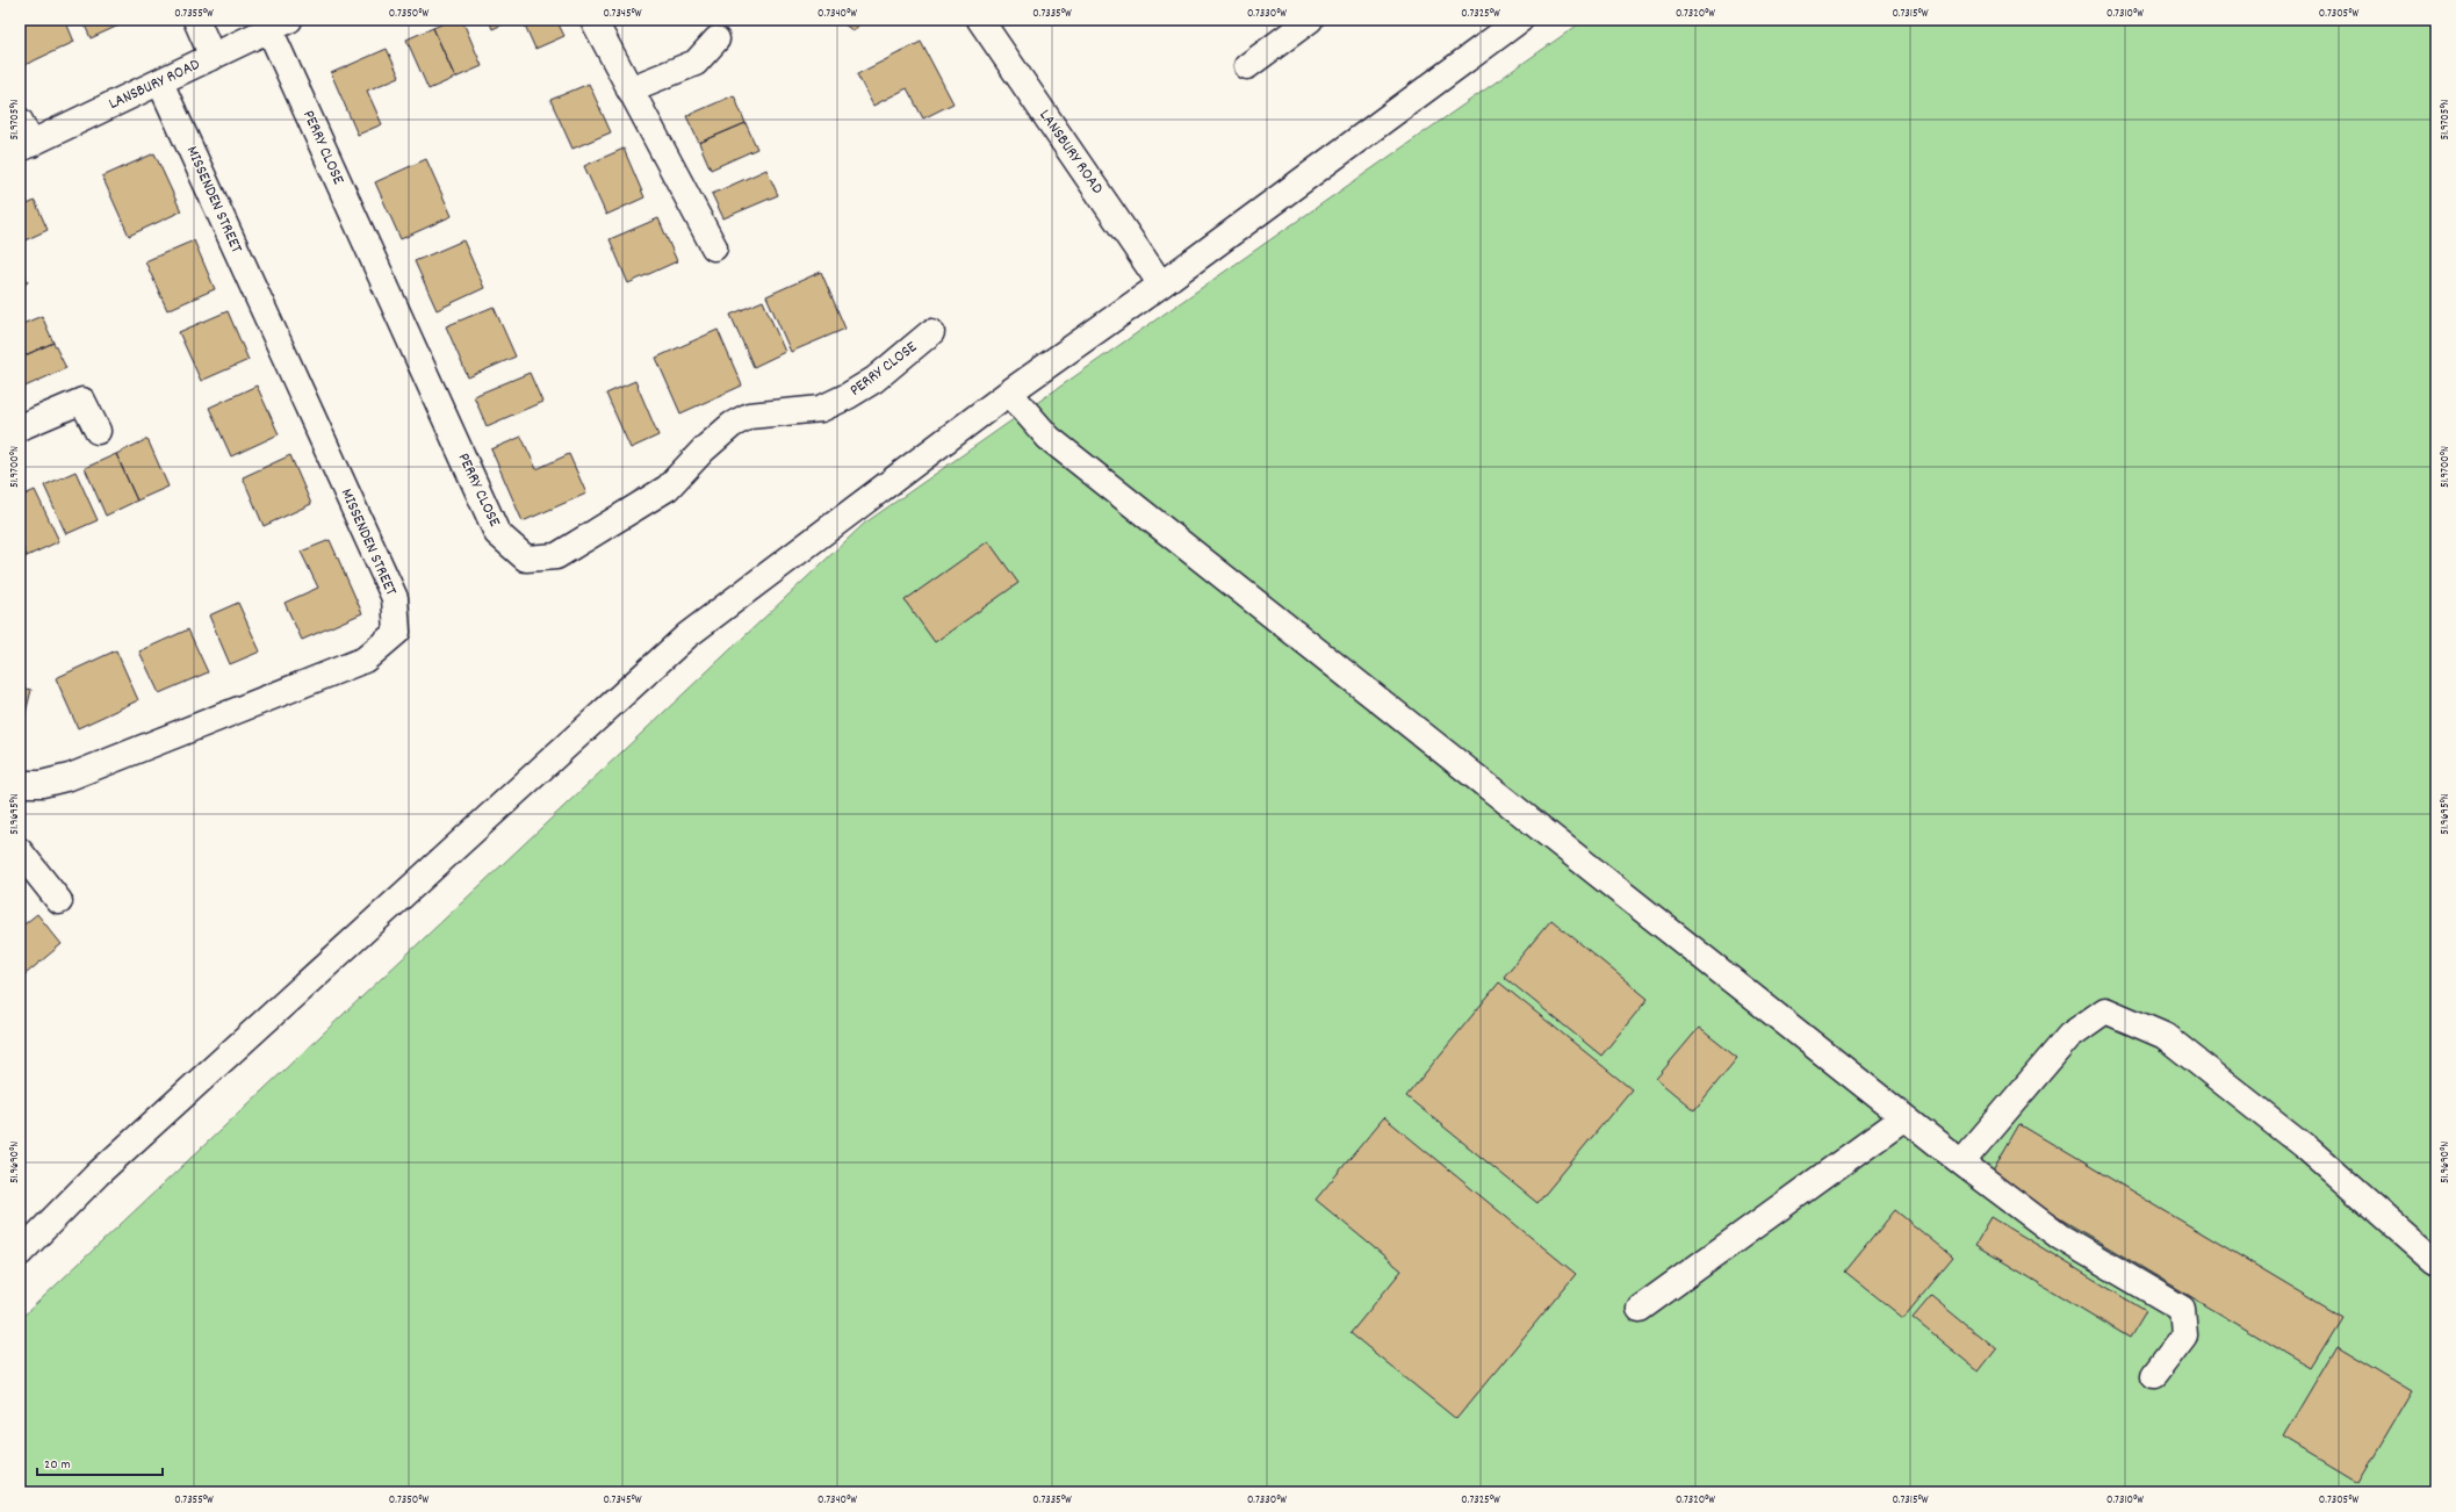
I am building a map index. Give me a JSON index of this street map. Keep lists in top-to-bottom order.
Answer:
{
  "streets": {
    "street": ["LANSBURY ROAD", "PERRY CLOSE", "MISSENDEN STREET"]
  },
  "crossings": [
    ["LANSBURY ROAD", "PERRY CLOSE"],
    ["LANSBURY ROAD", "MISSENDEN STREET"]
  ],
  "scale_bar": "20 m",
  "coordinates": [
    "0.7355°W",
    "0.7350°W",
    "0.7345°W",
    "0.7340°W",
    "0.7335°W",
    "0.7330°W",
    "0.7325°W",
    "0.7320°W",
    "0.7315°W",
    "0.7310°W",
    "0.7305°W",
    "51.9705°N",
    "51.9700°N",
    "51.9695°N",
    "51.9690°N"
  ]
}
